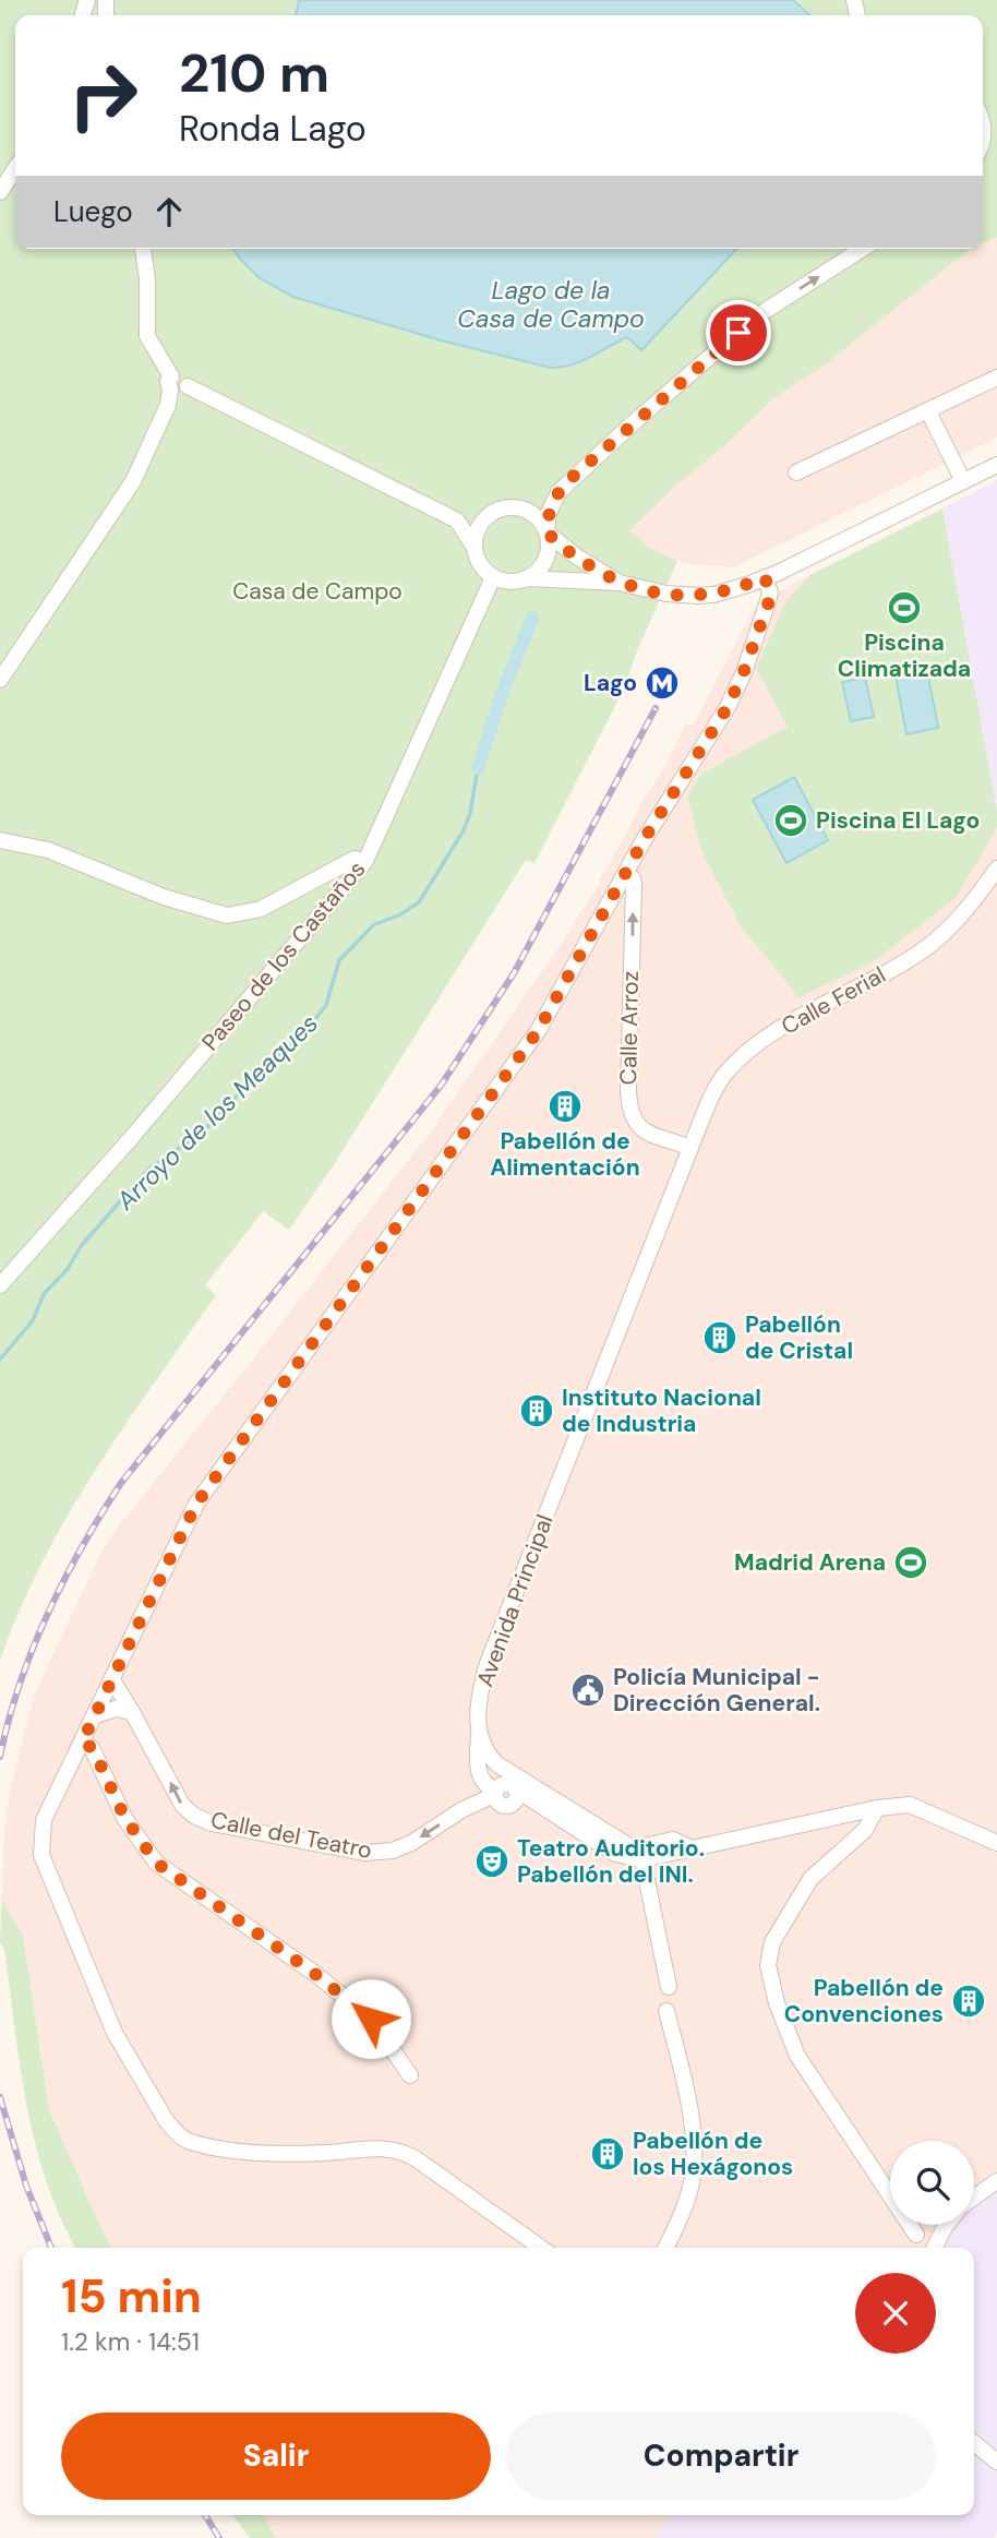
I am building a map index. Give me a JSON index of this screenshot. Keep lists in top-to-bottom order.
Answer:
{
  "streets": {
    "street": [
      "Paseo de los Castaños",
      "Calle Ferial",
      "Calle Arroz",
      "Avenida Principal",
      "Calle del Teatro"
    ]
  },
  "crossings": [
    ["Calle Ferial", "Calle Arroz"],
    ["Calle Ferial", "Avenida Principal"],
    ["Calle Arroz", "Avenida Principal"],
    ["Avenida Principal", "Calle del Teatro"]
  ],
  "one_way": ["Calle Arroz", "Calle del Teatro"],
  "water": ["Lago de la Casa de Campo", "Arroyo de los Meaques"],
  "parks": ["Casa de Campo"],
  "places": {
    "sports": ["Piscina Climatizada", "Piscina El Lago", "Madrid Arena"],
    "metro station": ["Lago"],
    "building": [
      "Pabellón de Alimentación",
      "Pabellón de Cristal",
      "Instituto Nacional de Industria",
      "Pabellón de Convenciones",
      "Pabellón de los Hexágonos"
    ],
    "public building": ["Policía Municipal - Dirección General."],
    "theatre": ["Teatro Auditorio. Pabellón del INI."]
  },
  "page": {
    "turn": ["210 m", "Ronda Lago"],
    "then": "Luego",
    "heading": ["15 min", "1.2 km · 14:51"],
    "buttons": ["Salir", "Compartir"]
  }
}
